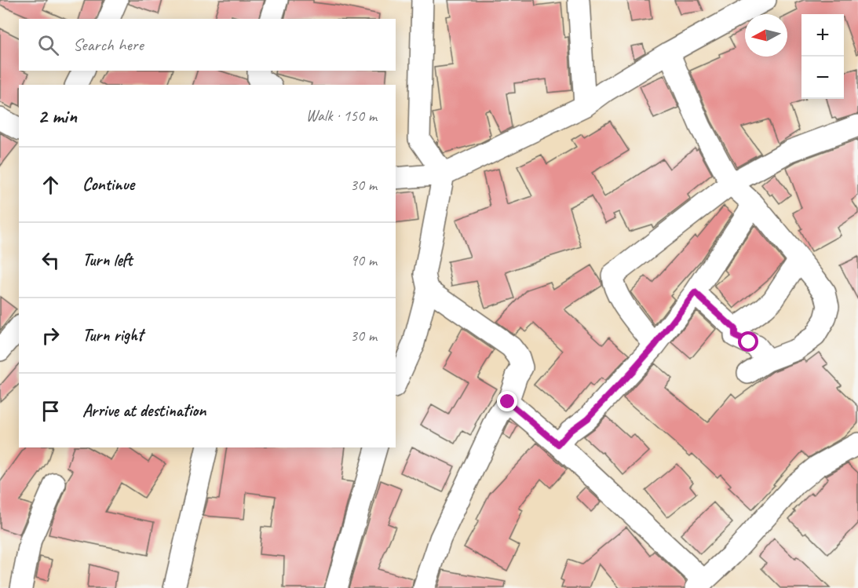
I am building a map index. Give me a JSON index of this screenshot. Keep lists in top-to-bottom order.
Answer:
{
  "north": "left",
  "page": {
    "map_buttons": ["+", "−"],
    "search": "Search here",
    "heading": ["2 min", "Walk · 150 m"],
    "list": [
      ["Continue", "30 m"],
      ["Turn left", "90 m"],
      ["Turn right", "30 m"],
      "Arrive at destination"
    ]
  }
}
